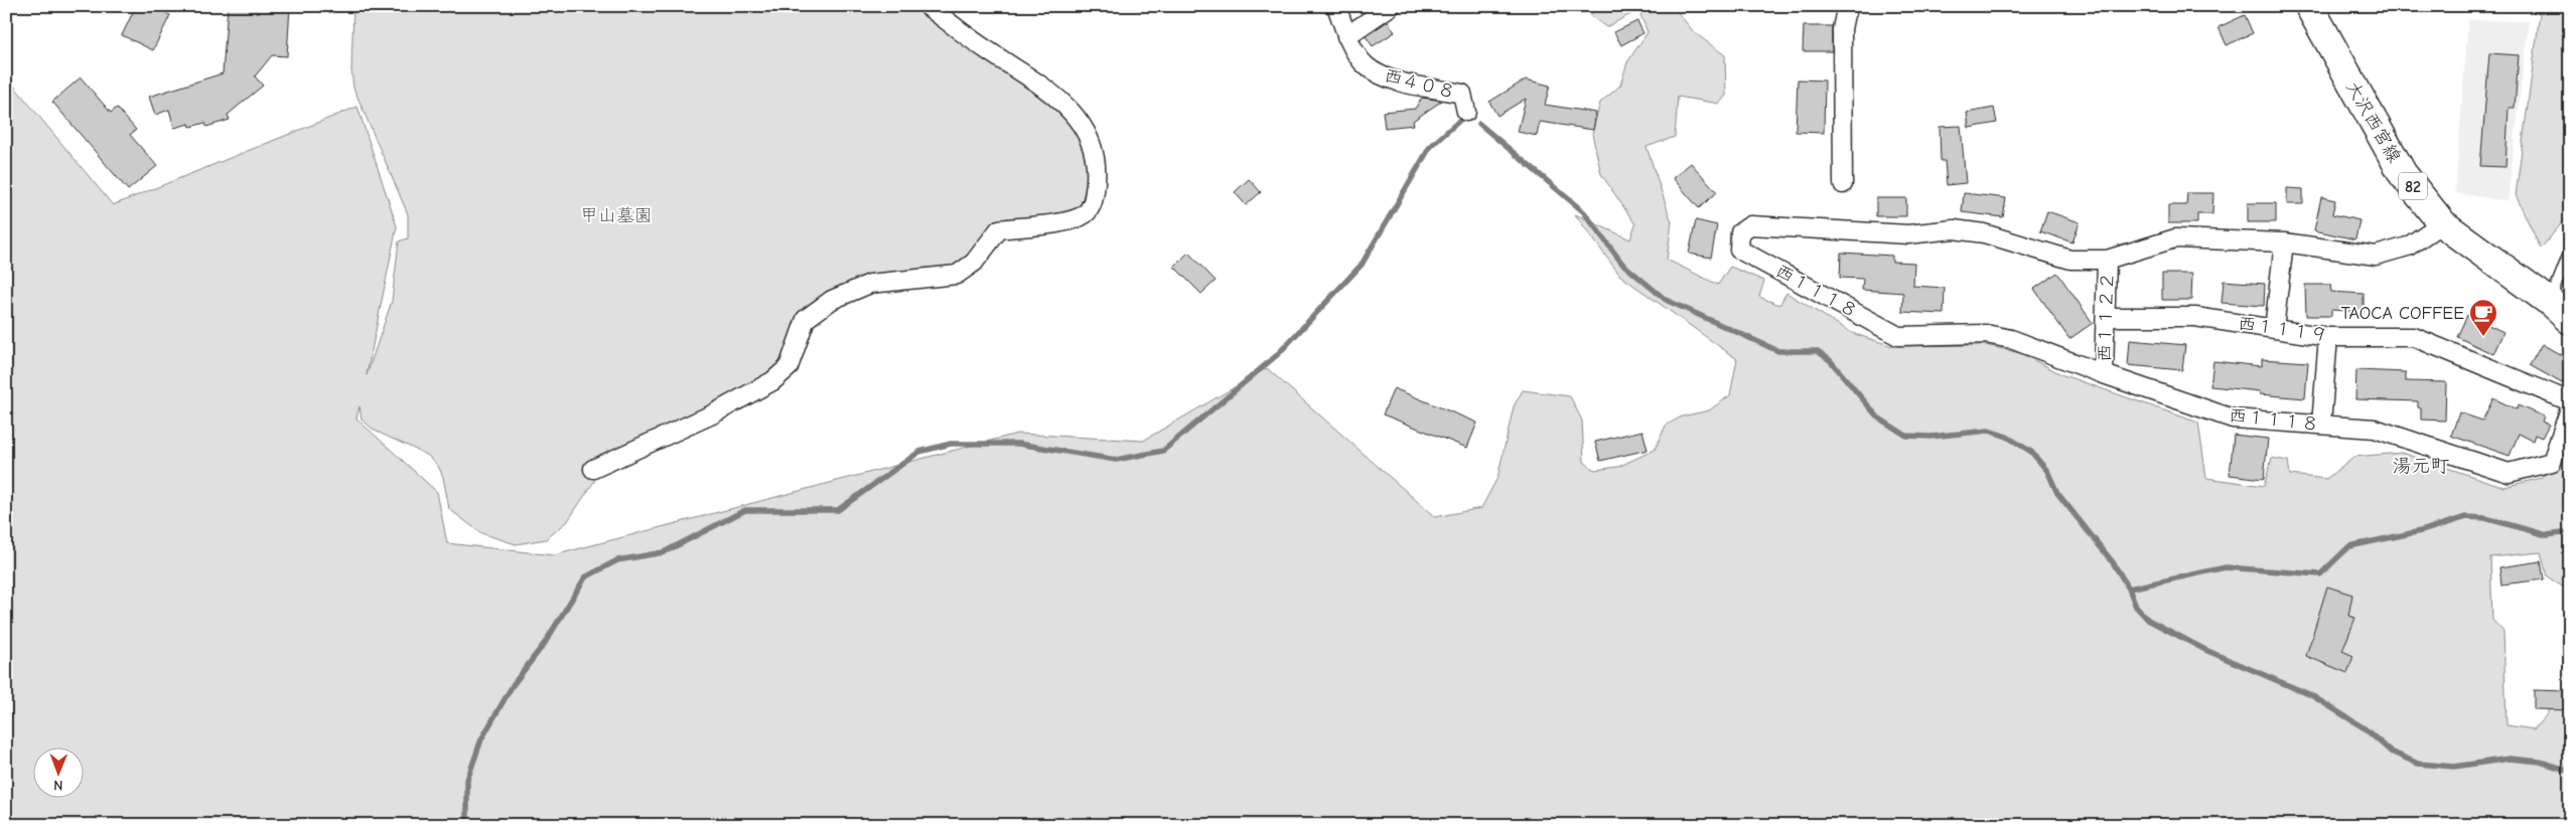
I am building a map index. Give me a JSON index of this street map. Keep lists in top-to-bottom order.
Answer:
{
  "streets": {
    "main road": ["大沢西宮線", "82"],
    "street": [
      "西４０８",
      "西１１１８",
      "西１１２２",
      "西１１１９"
    ]
  },
  "crossings": [
    ["大沢西宮線", "西１１１８"],
    ["西１１１８", "西１１２２"],
    ["西１１２２", "西１１１９"]
  ],
  "districts": ["湯元町"],
  "parks": ["甲山墓園"],
  "places": {
    "cafe": ["TAOCA COFFEE"]
  },
  "north": "bottom"
}
